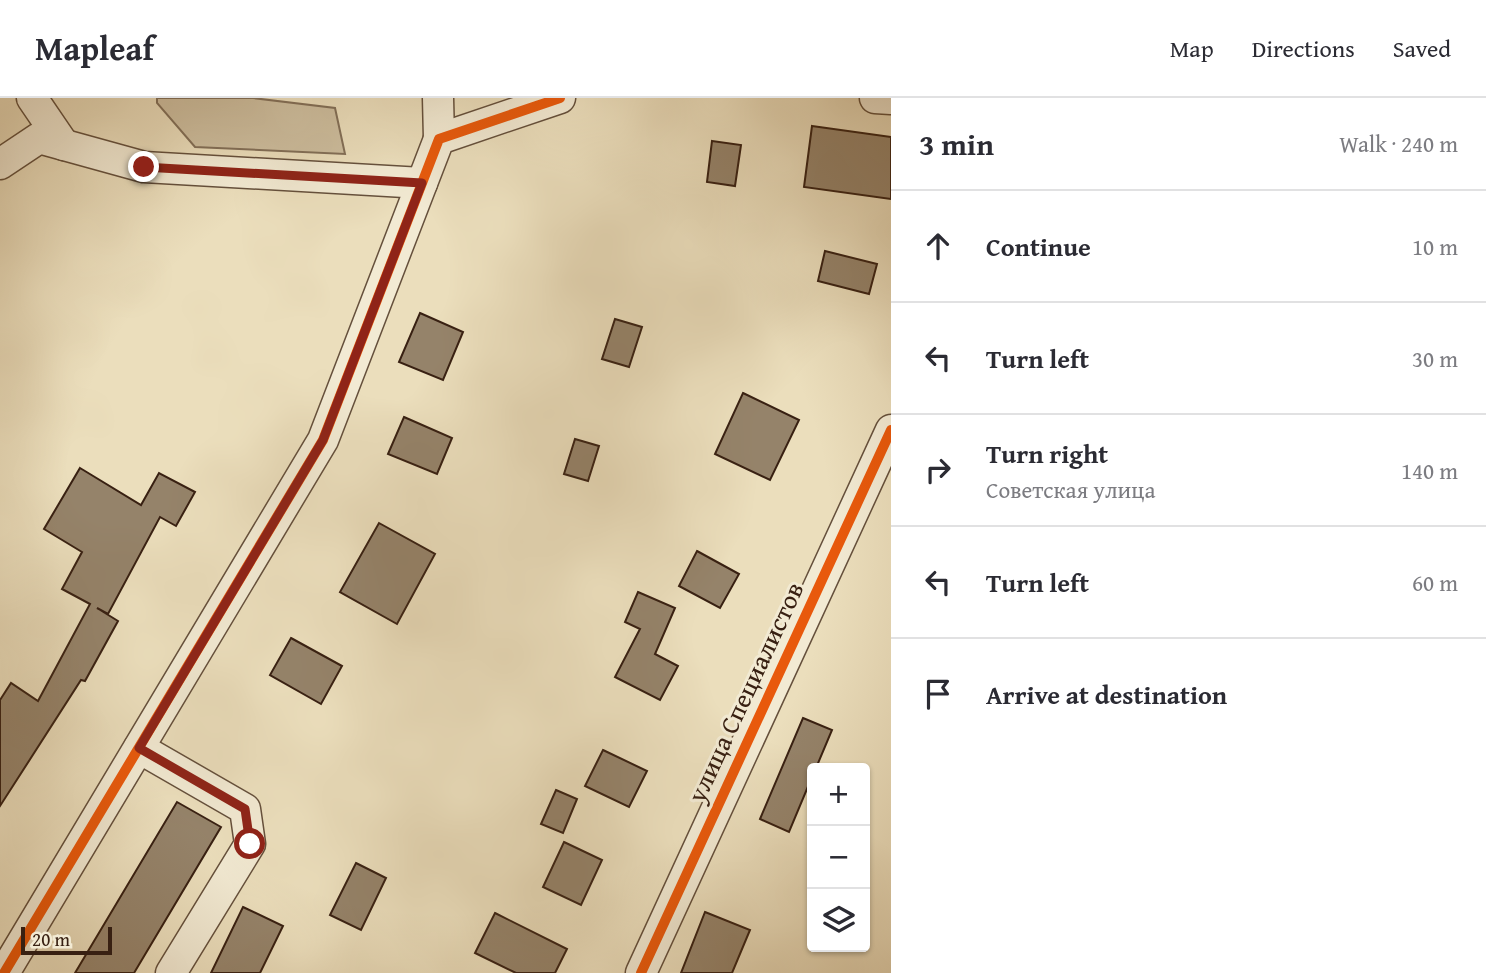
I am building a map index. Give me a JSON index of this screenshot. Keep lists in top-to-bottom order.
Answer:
{
  "streets": {
    "street": ["улица Специалистов"]
  },
  "scale_bar": "20 m",
  "page": {
    "header": "Mapleaf",
    "nav": ["Map", "Directions", "Saved"],
    "heading": ["3 min", "Walk · 240 m"],
    "list": [
      ["Continue", "10 m"],
      ["Turn left", "30 m"],
      ["Turn right", "Советская улица", "140 m"],
      ["Turn left", "60 m"],
      "Arrive at destination"
    ],
    "map_buttons": ["+", "−"],
    "scale": "20 m"
  }
}
